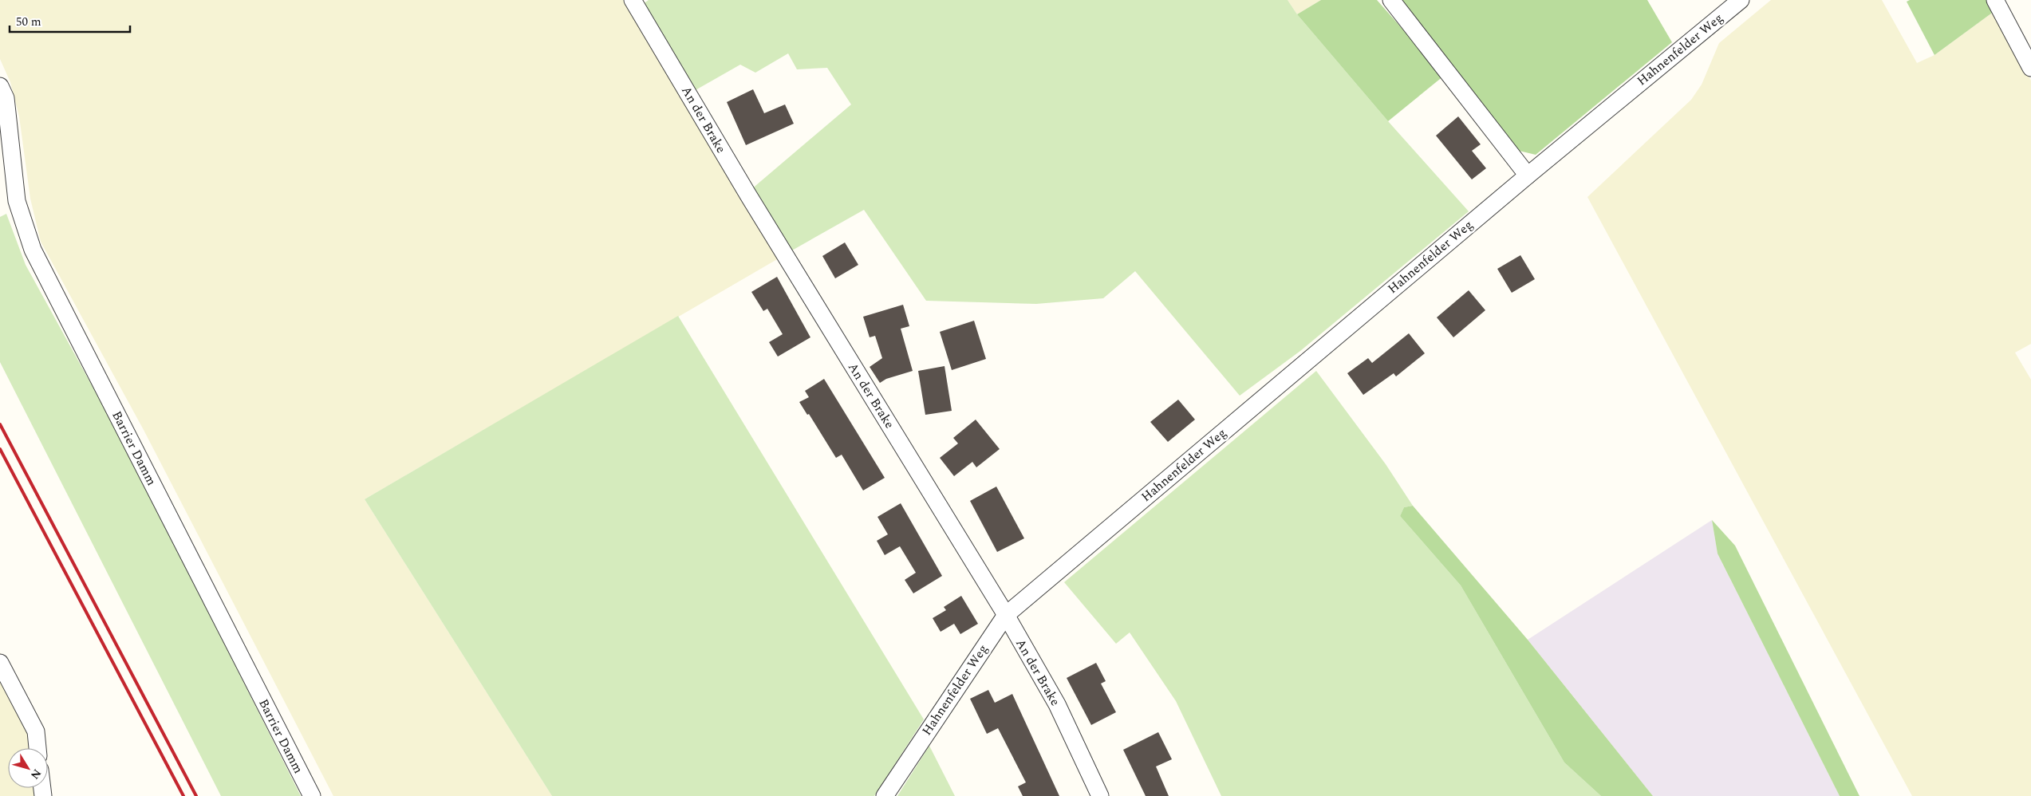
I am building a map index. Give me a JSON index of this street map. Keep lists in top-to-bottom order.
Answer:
{
  "streets": {
    "street": ["Hahnenfelder Weg", "An der Brake", "Barrier Damm"]
  },
  "crossings": [
    ["Hahnenfelder Weg", "An der Brake"]
  ],
  "scale_bar": "50 m",
  "north": "bottom right"
}
